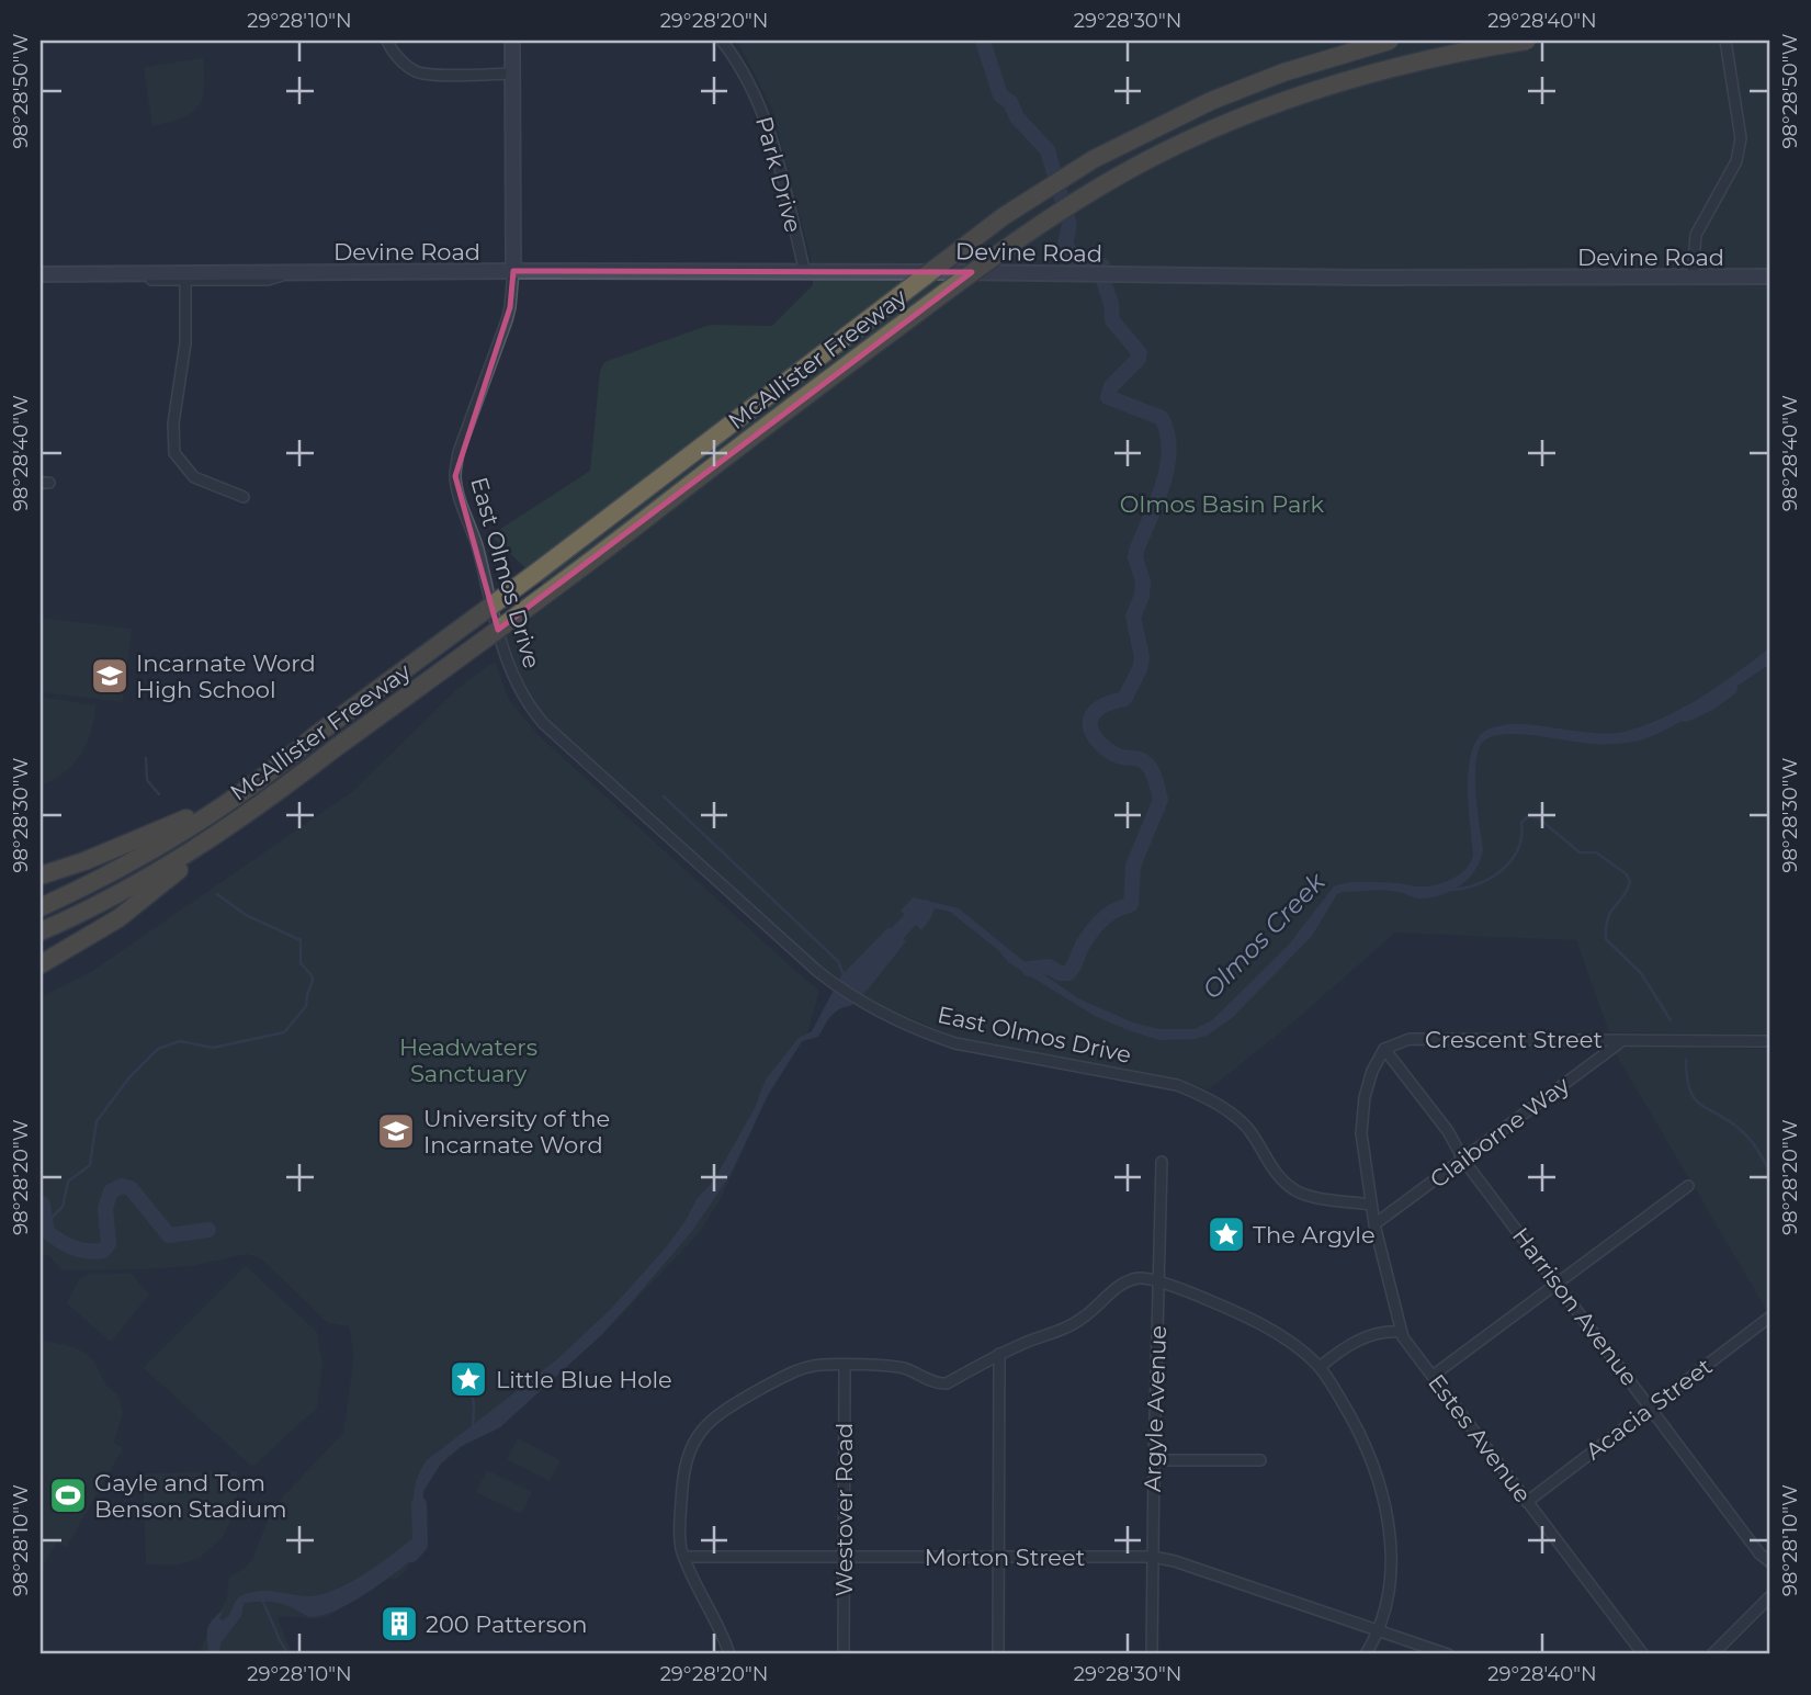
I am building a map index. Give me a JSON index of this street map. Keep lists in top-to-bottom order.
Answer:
{
  "streets": {
    "highway": ["McAllister Freeway"],
    "street": [
      "Park Drive",
      "Devine Road",
      "East Olmos Drive",
      "Crescent Street",
      "Claiborne Way",
      "Harrison Avenue",
      "Argyle Avenue",
      "Acacia Street",
      "Estes Avenue",
      "Westover Road",
      "Morton Street"
    ]
  },
  "crossings": [
    ["Park Drive", "Devine Road"],
    ["Devine Road", "East Olmos Drive"],
    ["Crescent Street", "Claiborne Way"],
    ["Crescent Street", "Harrison Avenue"],
    ["Claiborne Way", "Harrison Avenue"],
    ["Harrison Avenue", "Acacia Street"],
    ["Argyle Avenue", "Morton Street"],
    ["Acacia Street", "Estes Avenue"],
    ["Westover Road", "Morton Street"]
  ],
  "water": ["Olmos Creek"],
  "parks": ["Olmos Basin Park", "Headwaters Sanctuary"],
  "places": {
    "school or university": ["Incarnate Word High School", "University of the Incarnate Word"],
    "place": ["The Argyle", "Little Blue Hole"],
    "sports": ["Gayle and Tom Benson Stadium"],
    "building": ["200 Patterson"]
  },
  "coordinates": [
    "29°28'10\"N",
    "29°28'20\"N",
    "29°28'30\"N",
    "29°28'40\"N",
    "98°28'50\"W",
    "98°28'40\"W",
    "98°28'30\"W",
    "98°28'20\"W",
    "98°28'10\"W"
  ]
}
